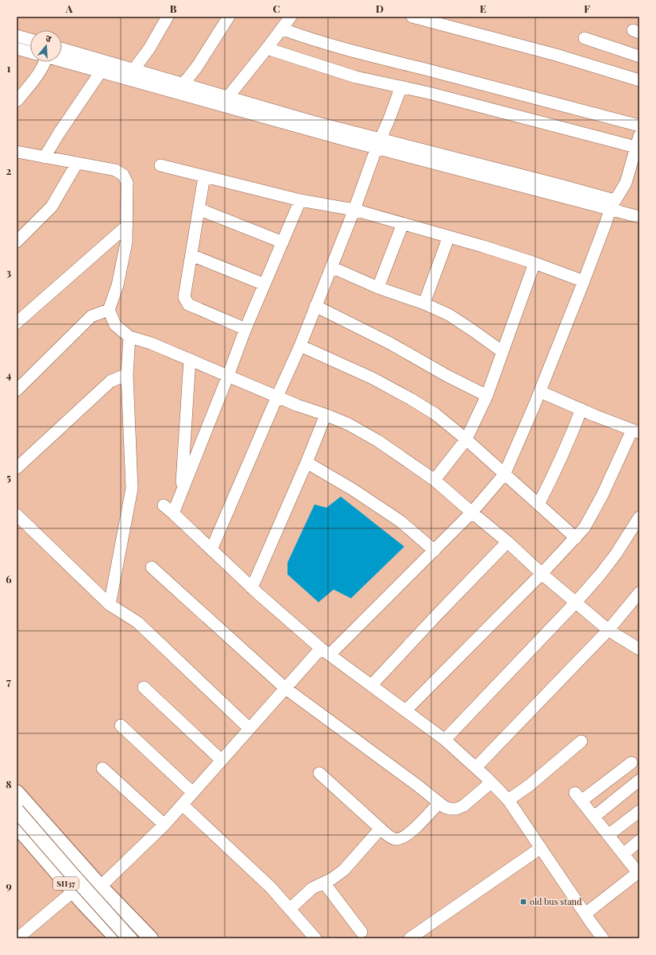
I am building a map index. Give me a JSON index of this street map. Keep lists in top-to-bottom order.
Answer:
{
  "streets": {
    "main road": ["SH37"]
  },
  "places": {
    "transit": ["old bus stand"]
  },
  "north": "top",
  "grid": {
    "columns": [
      "A",
      "B",
      "C",
      "D",
      "E",
      "F"
    ],
    "rows": [
      "1",
      "2",
      "3",
      "4",
      "5",
      "6",
      "7",
      "8",
      "9"
    ]
  }
}
